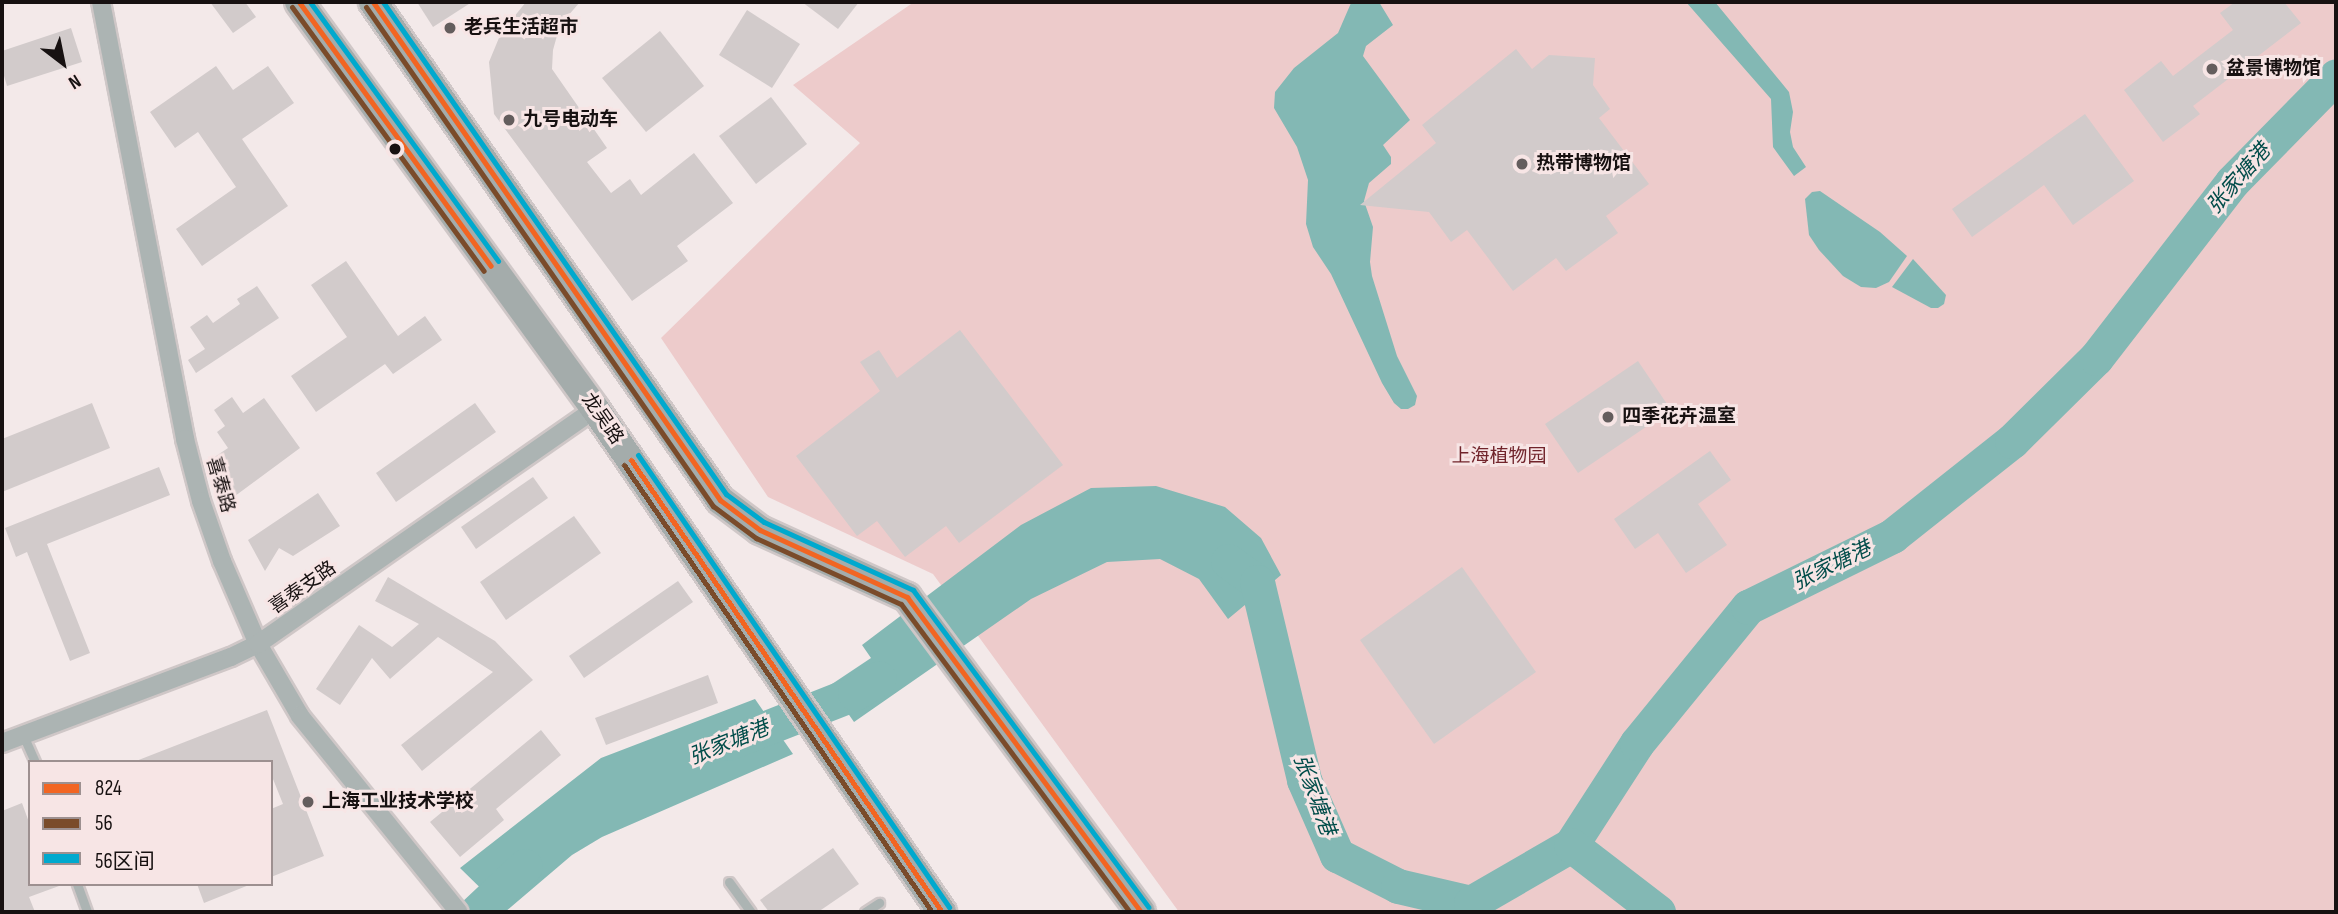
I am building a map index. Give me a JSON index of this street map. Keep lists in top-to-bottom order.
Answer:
{
  "streets": {
    "main road": ["龙吴路"],
    "street": ["喜泰路", "喜泰支路"]
  },
  "crossings": [
    ["龙吴路", "喜泰支路"],
    ["喜泰路", "喜泰支路"]
  ],
  "water": ["张家塘港"],
  "parks": ["上海植物园"],
  "places": [
    "老兵生活超市",
    "盆景博物馆",
    "九号电动车",
    "热带博物馆",
    "四季花卉温室",
    "上海工业技术学校"
  ],
  "lines": ["transit line 824", "transit line 56区间", "transit line 56"],
  "legend": ["824", "56", "56区间"],
  "north": "bottom right"
}
